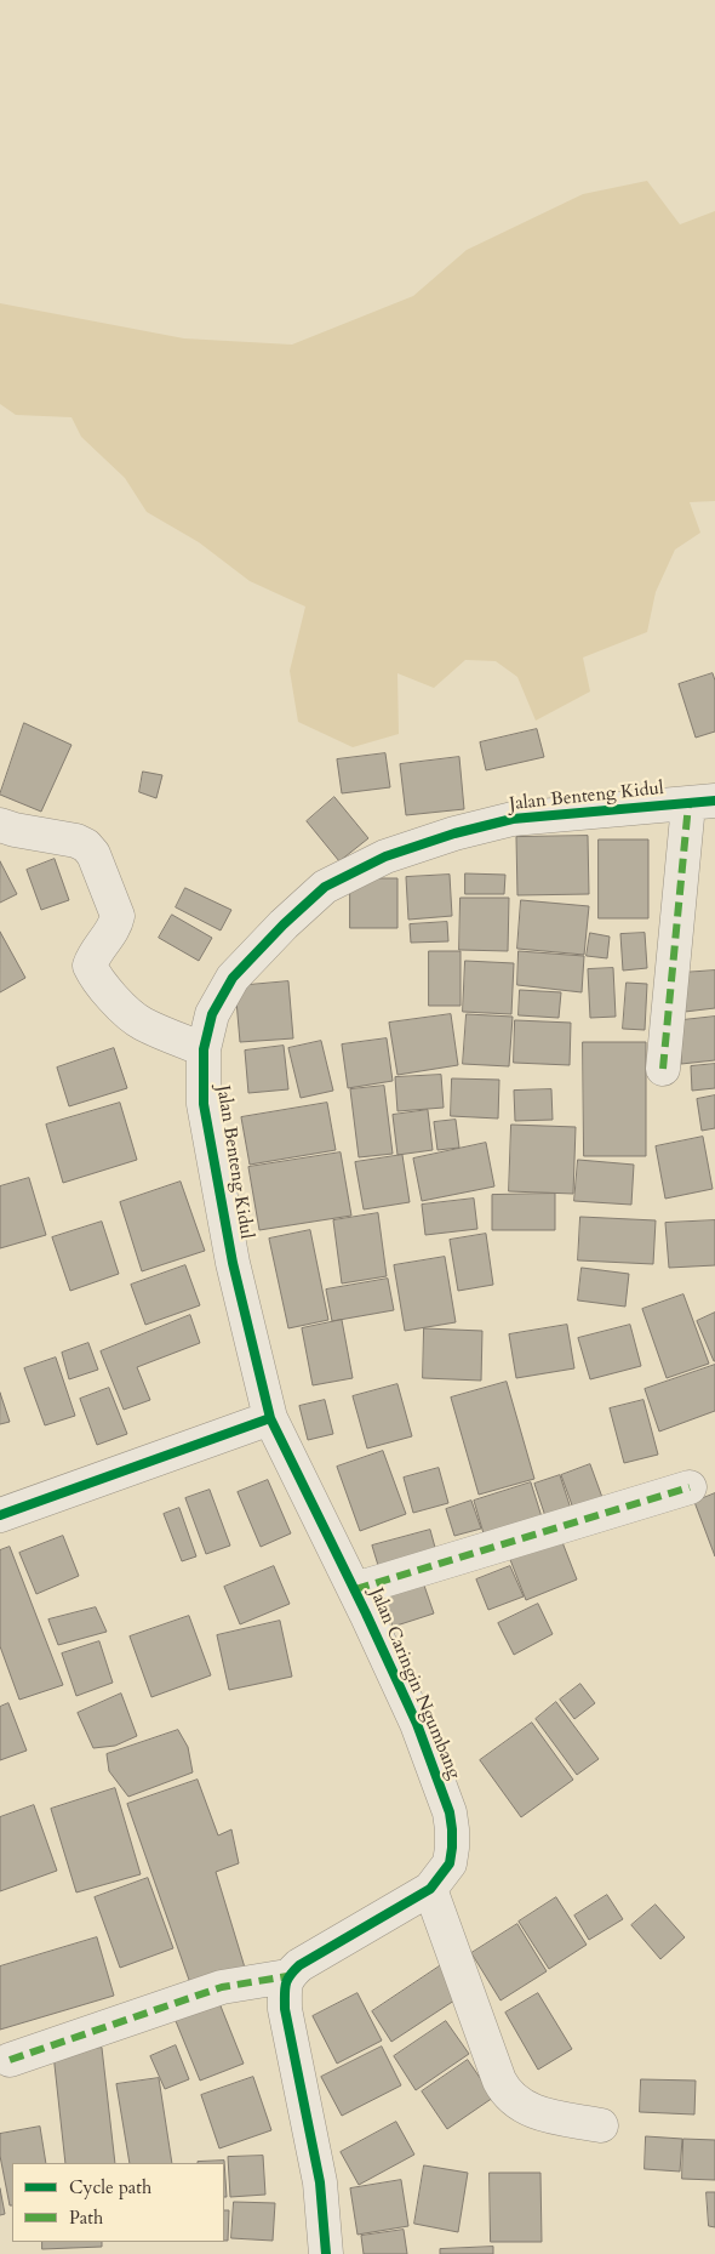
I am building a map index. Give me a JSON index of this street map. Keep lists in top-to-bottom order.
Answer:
{
  "streets": {
    "street": ["Jalan Benteng Kidul", "Jalan Caringin Ngumbang"]
  },
  "crossings": [
    ["Jalan Benteng Kidul", "Jalan Caringin Ngumbang"]
  ],
  "legend": ["Cycle path", "Path"]
}
